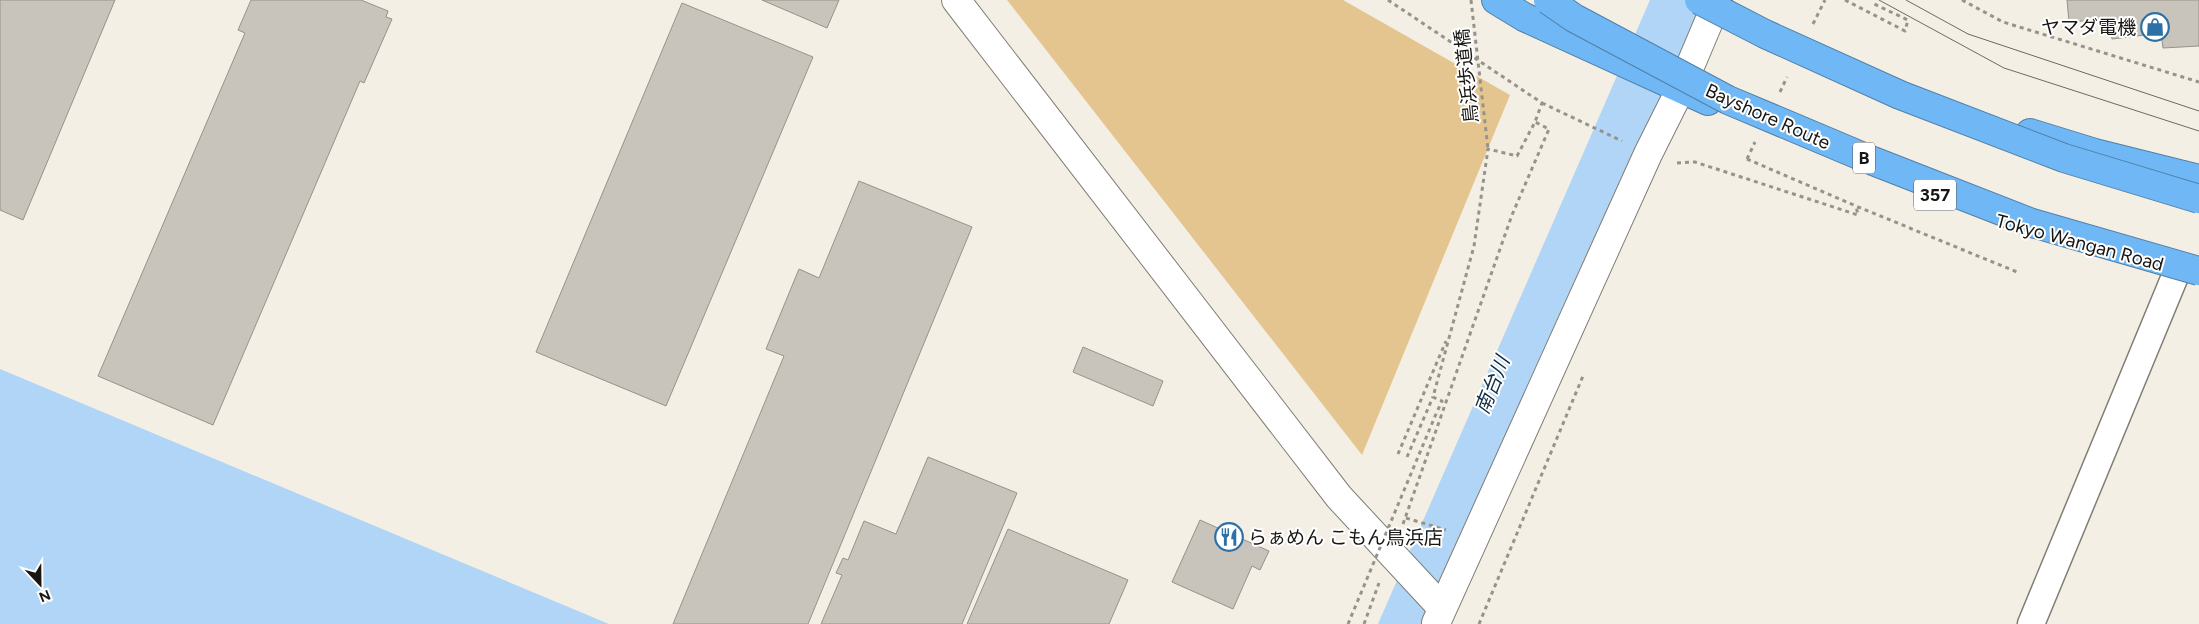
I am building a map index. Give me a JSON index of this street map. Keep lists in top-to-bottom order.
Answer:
{
  "streets": {
    "highway": [
      "Bayshore Route",
      "B",
      "357",
      "Tokyo Wangan Road"
    ],
    "path": ["鳥浜歩道橋"]
  },
  "crossings": [
    ["Bayshore Route", "Tokyo Wangan Road"]
  ],
  "water": ["南台川"],
  "places": {
    "shop": ["ヤマダ電機"],
    "restaurant": ["らぁめん こもん鳥浜店"]
  },
  "north": "bottom"
}
